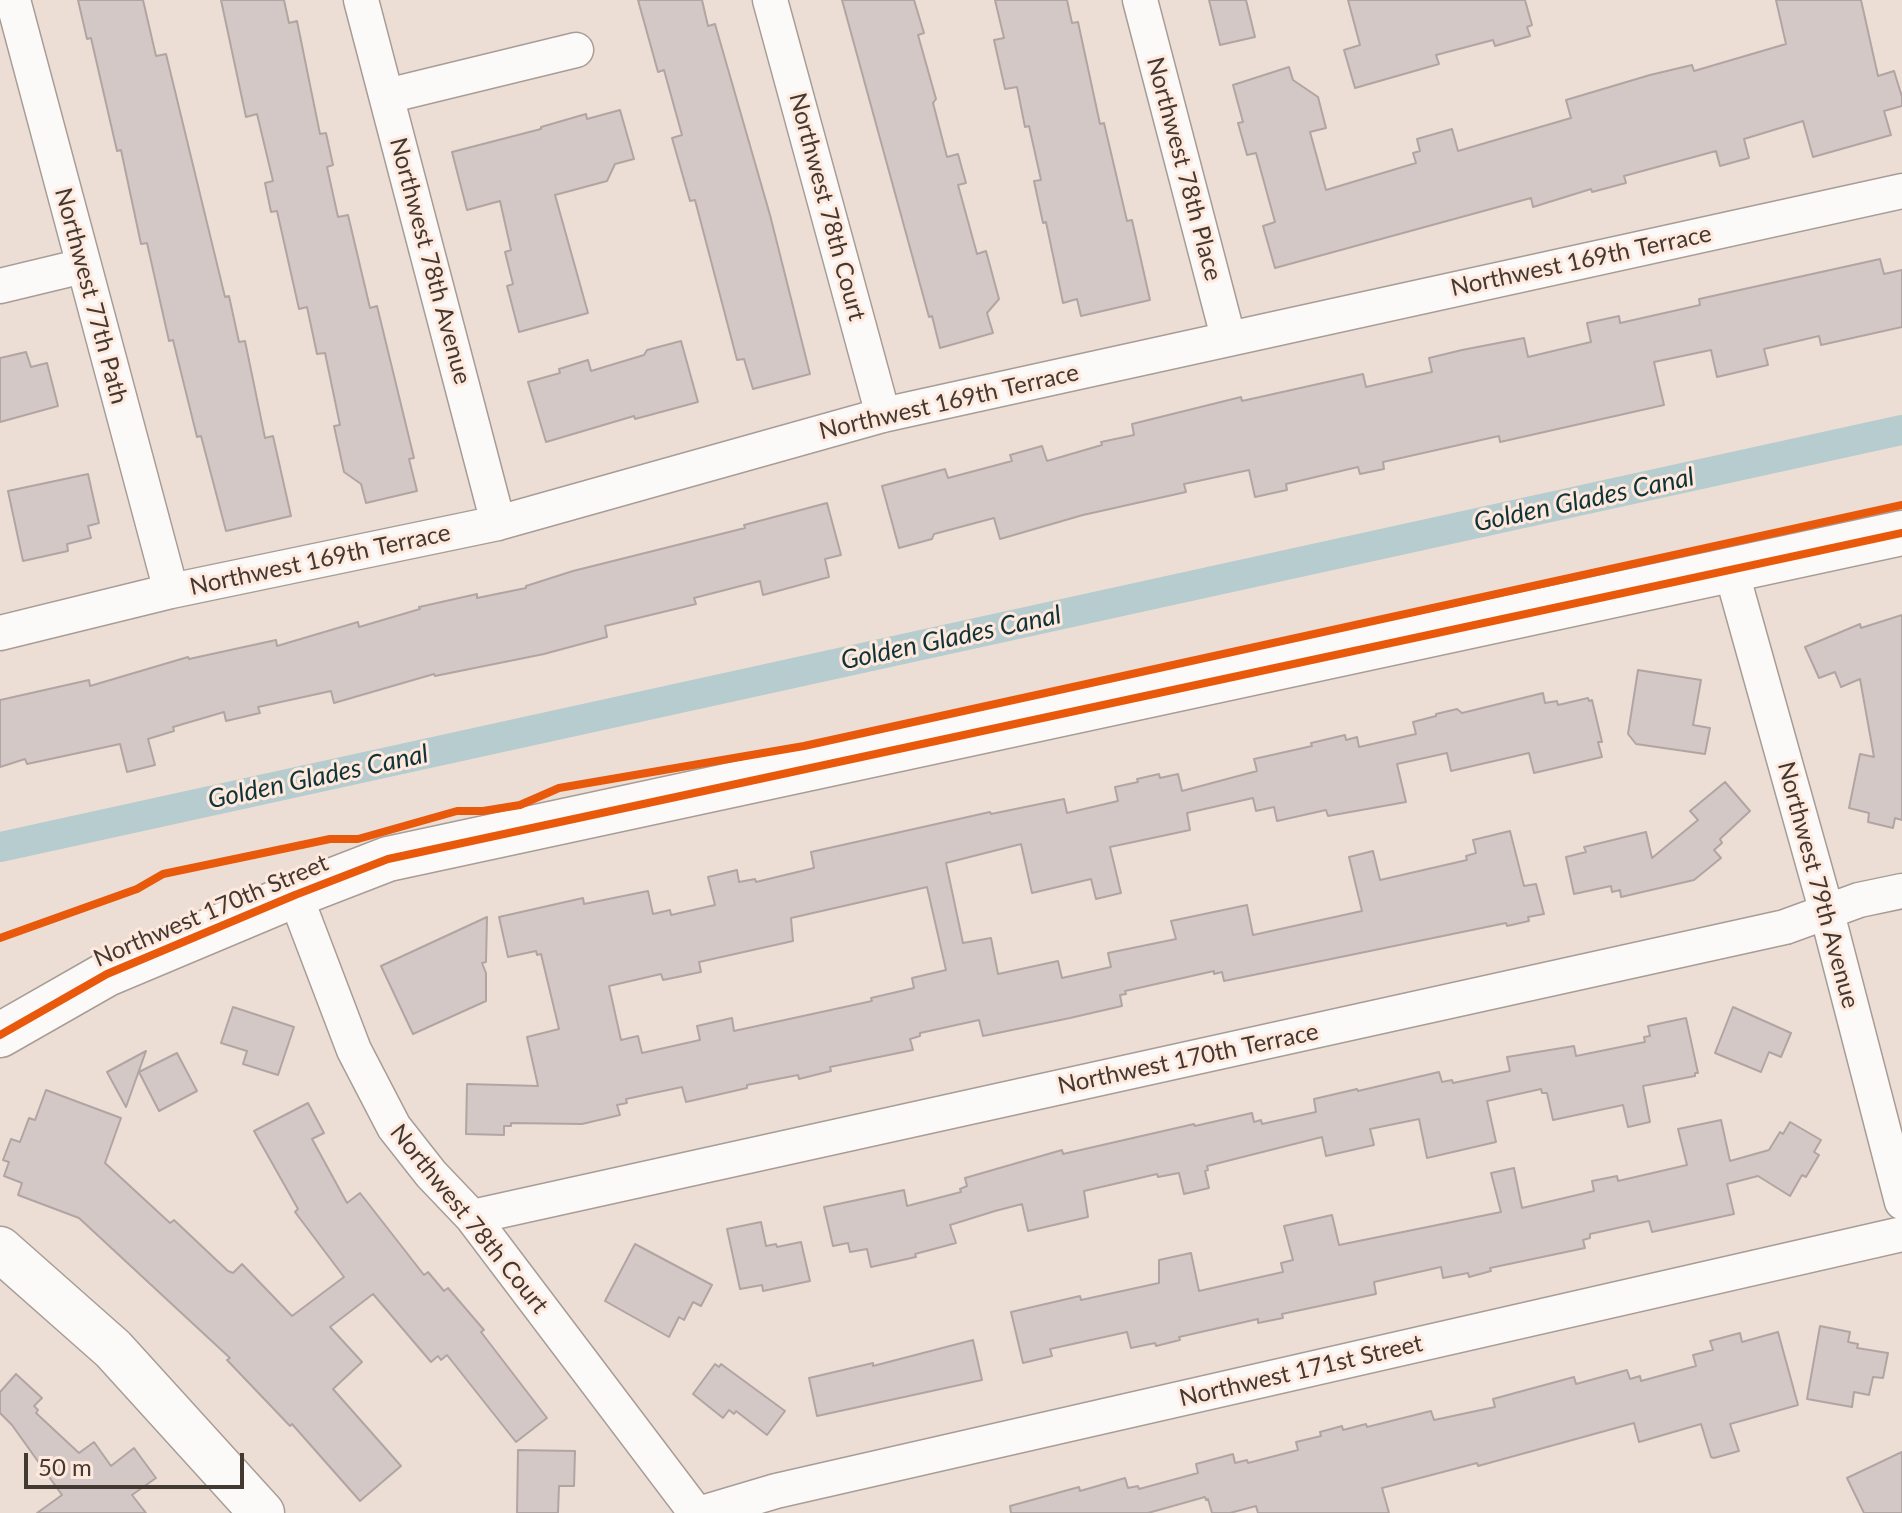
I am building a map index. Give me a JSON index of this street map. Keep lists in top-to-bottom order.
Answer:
{
  "streets": {
    "street": [
      "Northwest 78th Place",
      "Northwest 78th Court",
      "Northwest 78th Avenue",
      "Northwest 169th Terrace",
      "Northwest 77th Path",
      "Northwest 79th Avenue",
      "Northwest 170th Street",
      "Northwest 170th Terrace",
      "Northwest 171st Street"
    ]
  },
  "crossings": [
    ["Northwest 78th Place", "Northwest 169th Terrace"],
    ["Northwest 78th Court", "Northwest 169th Terrace"],
    ["Northwest 78th Court", "Northwest 170th Street"],
    ["Northwest 78th Court", "Northwest 170th Terrace"],
    ["Northwest 78th Avenue", "Northwest 169th Terrace"],
    ["Northwest 169th Terrace", "Northwest 77th Path"],
    ["Northwest 79th Avenue", "Northwest 170th Street"],
    ["Northwest 79th Avenue", "Northwest 170th Terrace"]
  ],
  "water": ["Golden Glades Canal"],
  "scale_bar": "50 m"
}
